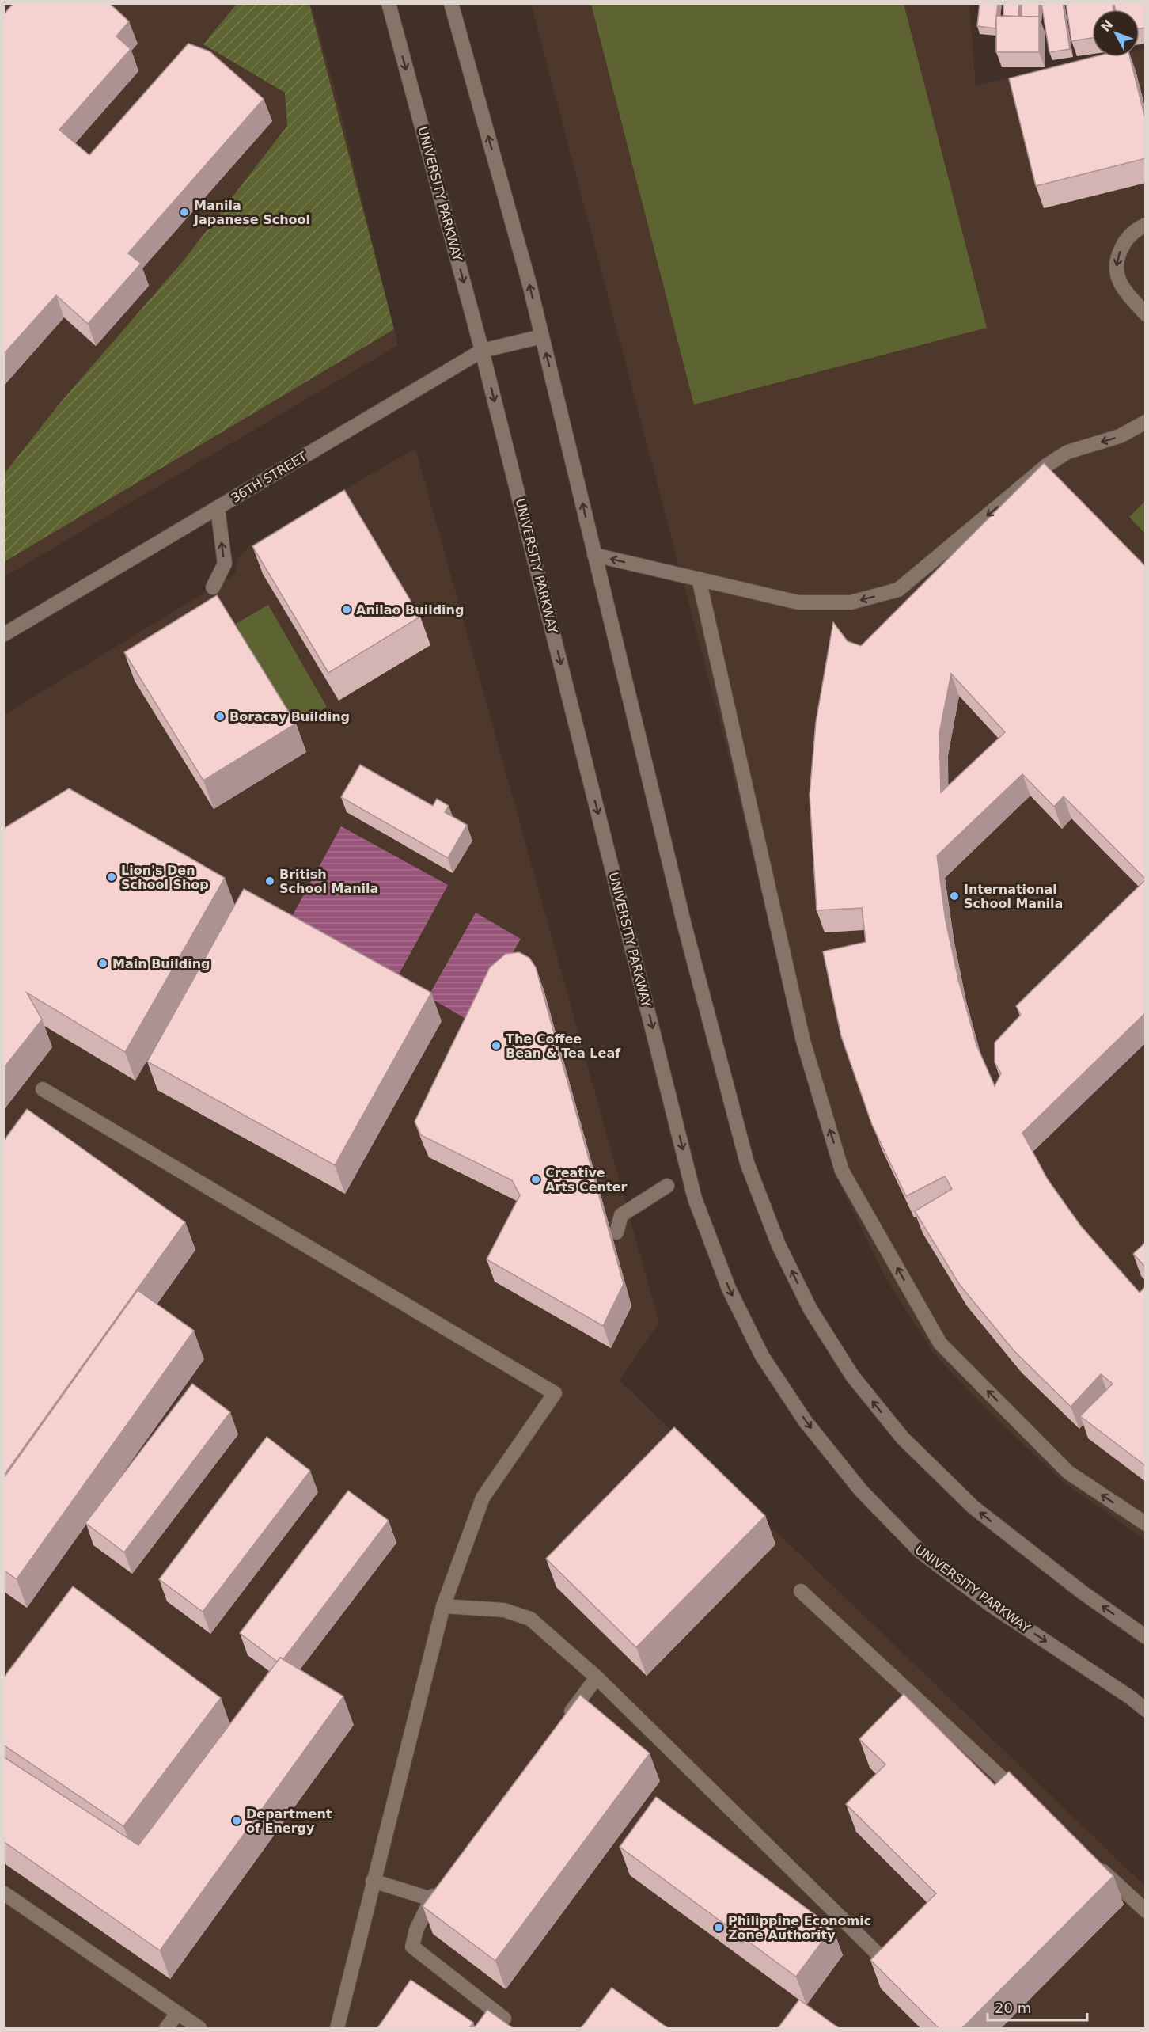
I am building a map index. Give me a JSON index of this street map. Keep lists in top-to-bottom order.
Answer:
{
  "streets": {
    "main road": ["UNIVERSITY PARKWAY", "36TH STREET"]
  },
  "crossings": [
    ["UNIVERSITY PARKWAY", "36TH STREET"]
  ],
  "places": [
    "Manila Japanese School",
    "Anilao Building",
    "Boracay Building",
    "Lion's Den School Shop",
    "British School Manila",
    "International School Manila",
    "Main Building",
    "The Coffee Bean & Tea Leaf",
    "Creative Arts Center",
    "Department of Energy",
    "Philippine Economic Zone Authority"
  ],
  "scale_bar": "20 m",
  "north": "top left"
}
